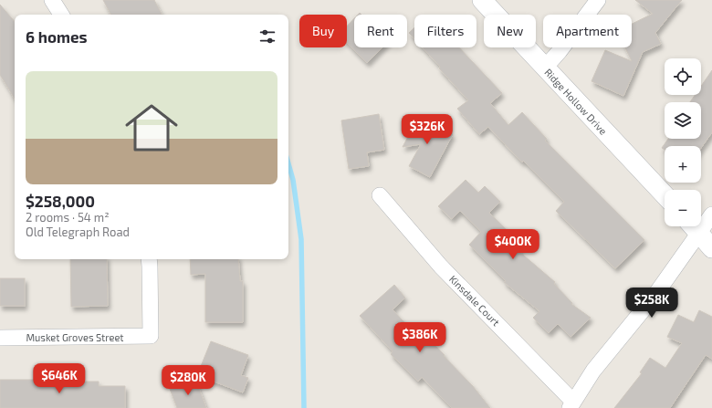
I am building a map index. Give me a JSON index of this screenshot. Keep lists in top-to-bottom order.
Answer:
{
  "streets": {
    "street": ["Ridge Hollow Drive", "Kinsdale Court", "Musket Groves Street"]
  },
  "page": {
    "chip": [
      "Buy",
      "Rent",
      "Filters",
      "New",
      "Apartment"
    ],
    "heading": "6 homes",
    "map_buttons": ["+", "−"],
    "list": [
      {
        "name": "$258,000",
        "note": "2 rooms · 54 m² · Old Telegraph Road"
      }
    ],
    "price": [
      "$326K",
      "$400K",
      "$258K",
      "$386K",
      "$646K",
      "$280K"
    ]
  }
}
